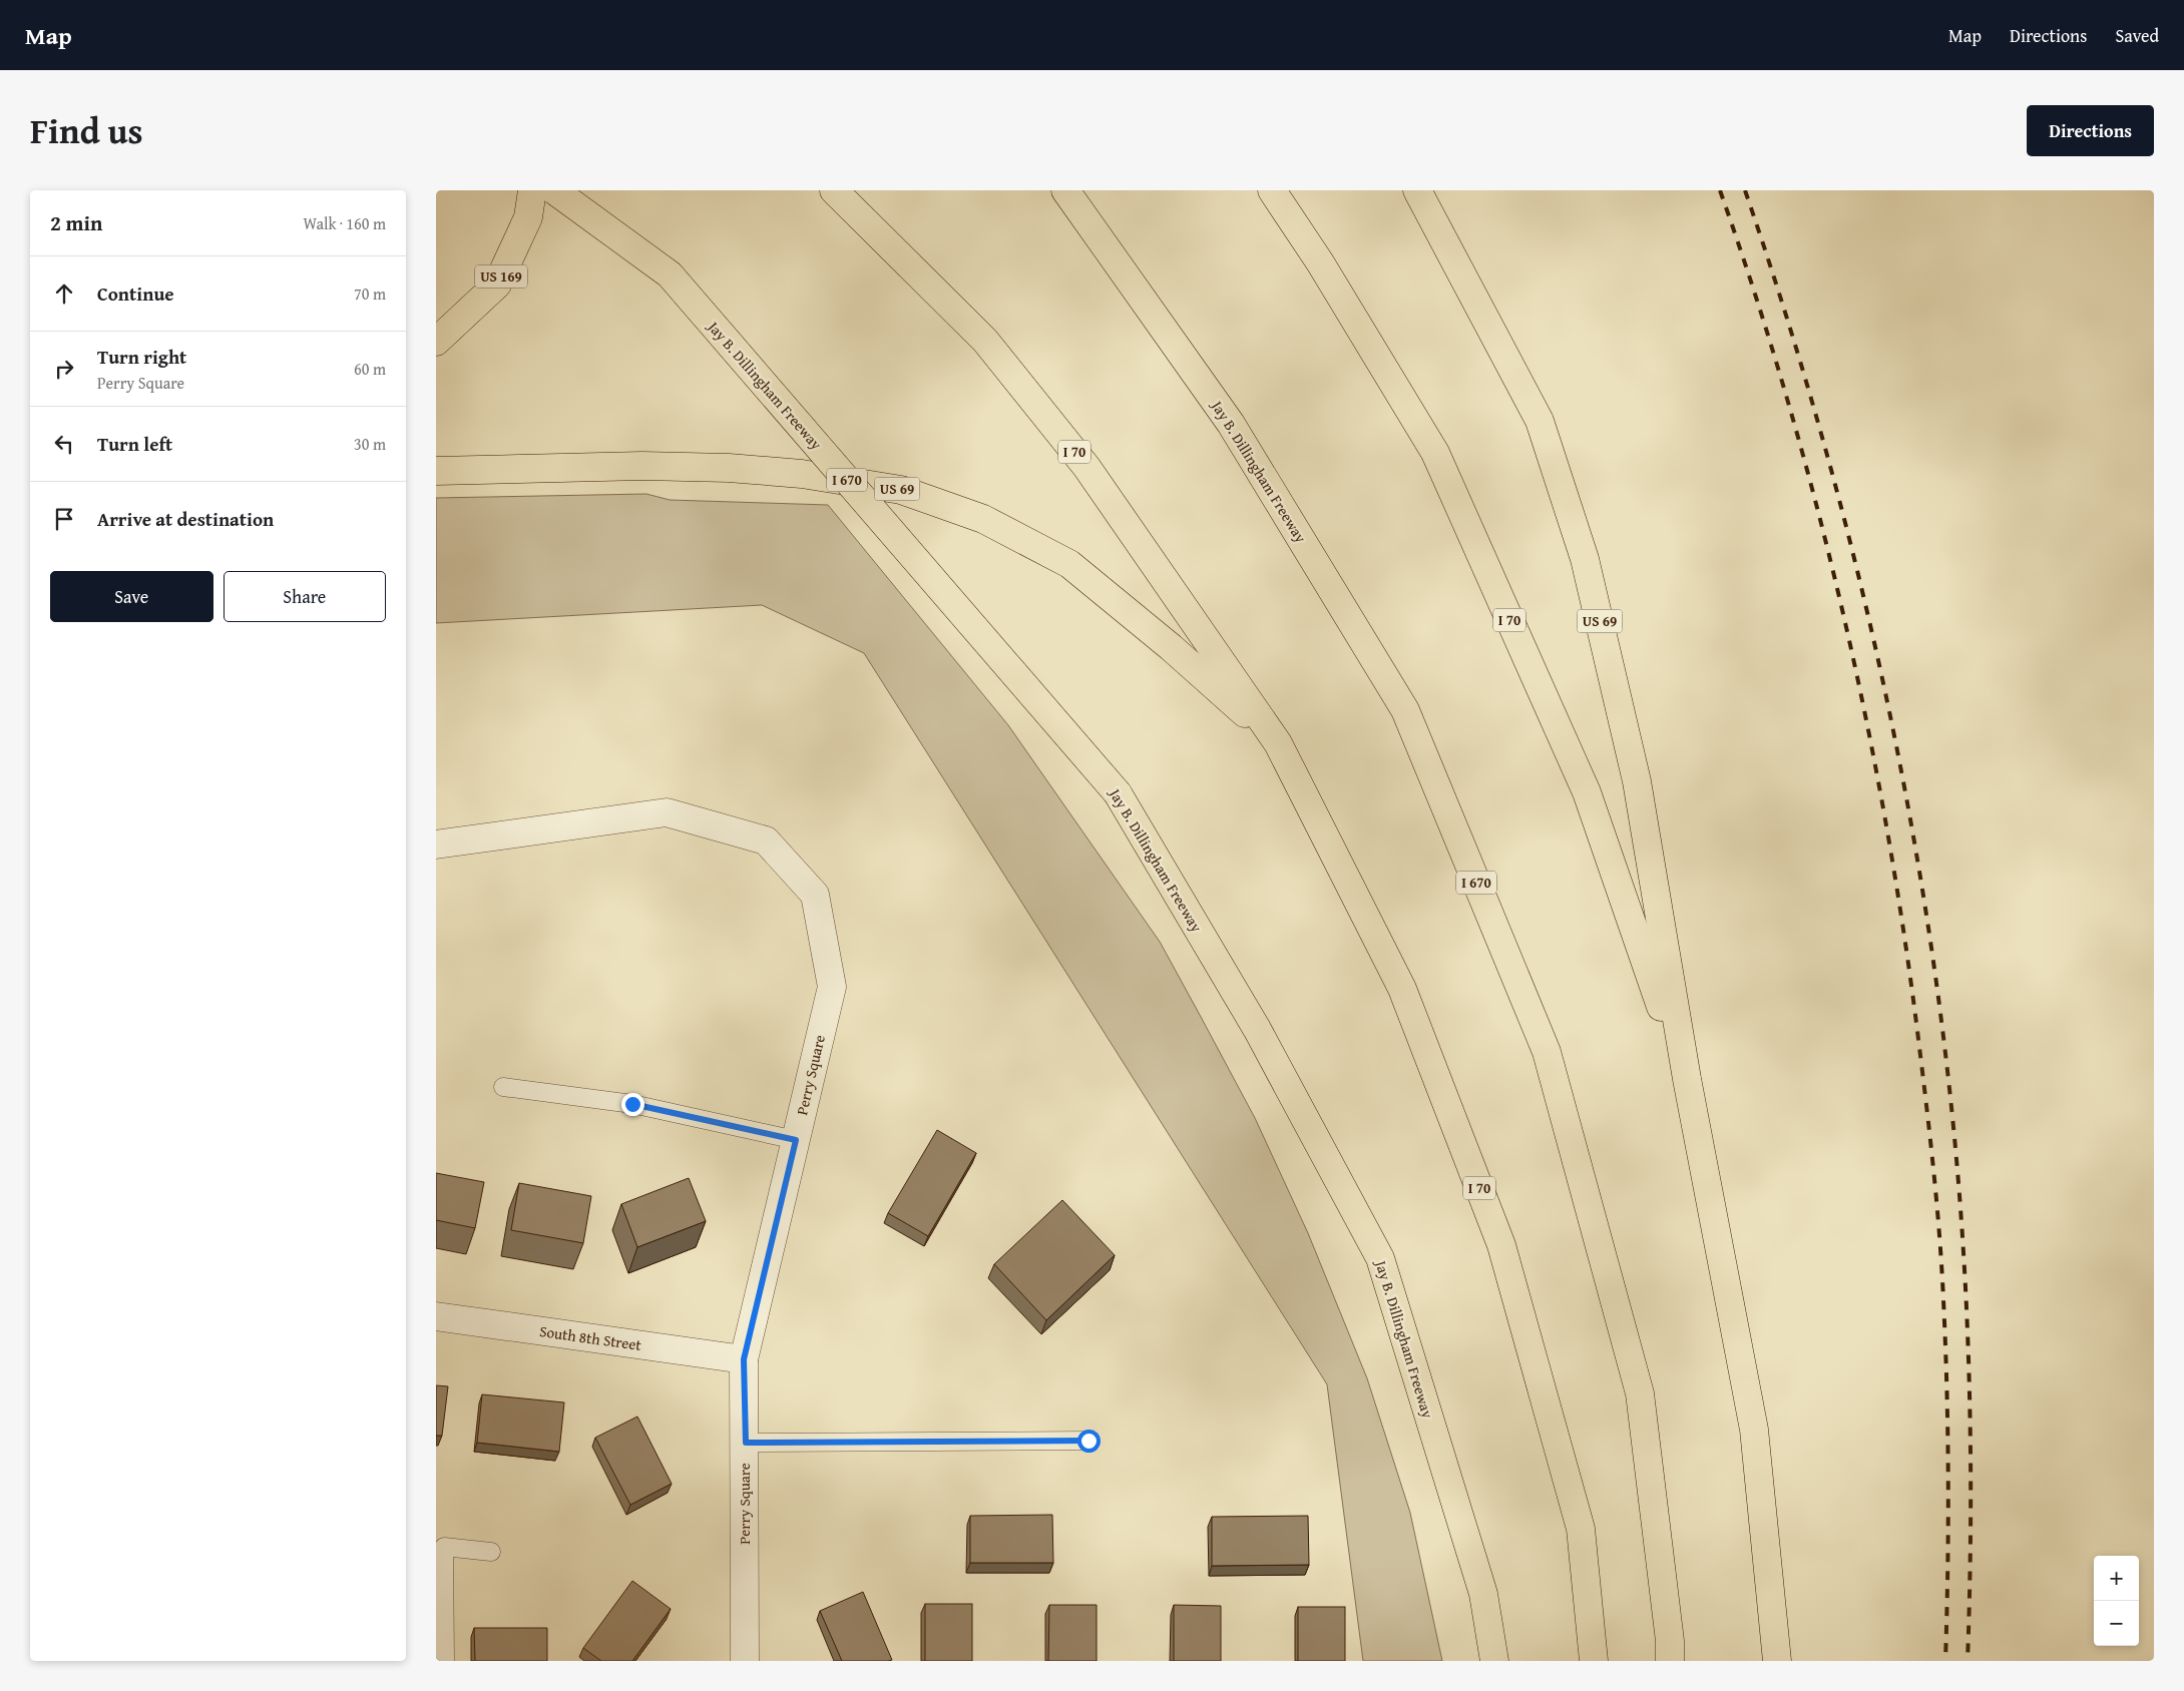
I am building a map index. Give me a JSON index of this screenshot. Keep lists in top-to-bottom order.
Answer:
{
  "streets": {
    "highway": [
      "US 169",
      "Jay B. Dillingham Freeway",
      "I 70",
      "I 670",
      "US 69"
    ],
    "street": ["Perry Square", "South 8th Street"]
  },
  "crossings": [
    ["I 70", "US 69"],
    ["Perry Square", "South 8th Street"]
  ],
  "page": {
    "header": "Map",
    "nav": ["Map", "Directions", "Saved"],
    "title": "Find us",
    "buttons": [
      "Directions",
      ["Save", "Share"]
    ],
    "heading": ["2 min", "Walk · 160 m"],
    "list": [
      ["Continue", "70 m"],
      ["Turn right", "Perry Square", "60 m"],
      ["Turn left", "30 m"],
      "Arrive at destination"
    ],
    "map_buttons": ["+", "−"]
  }
}
